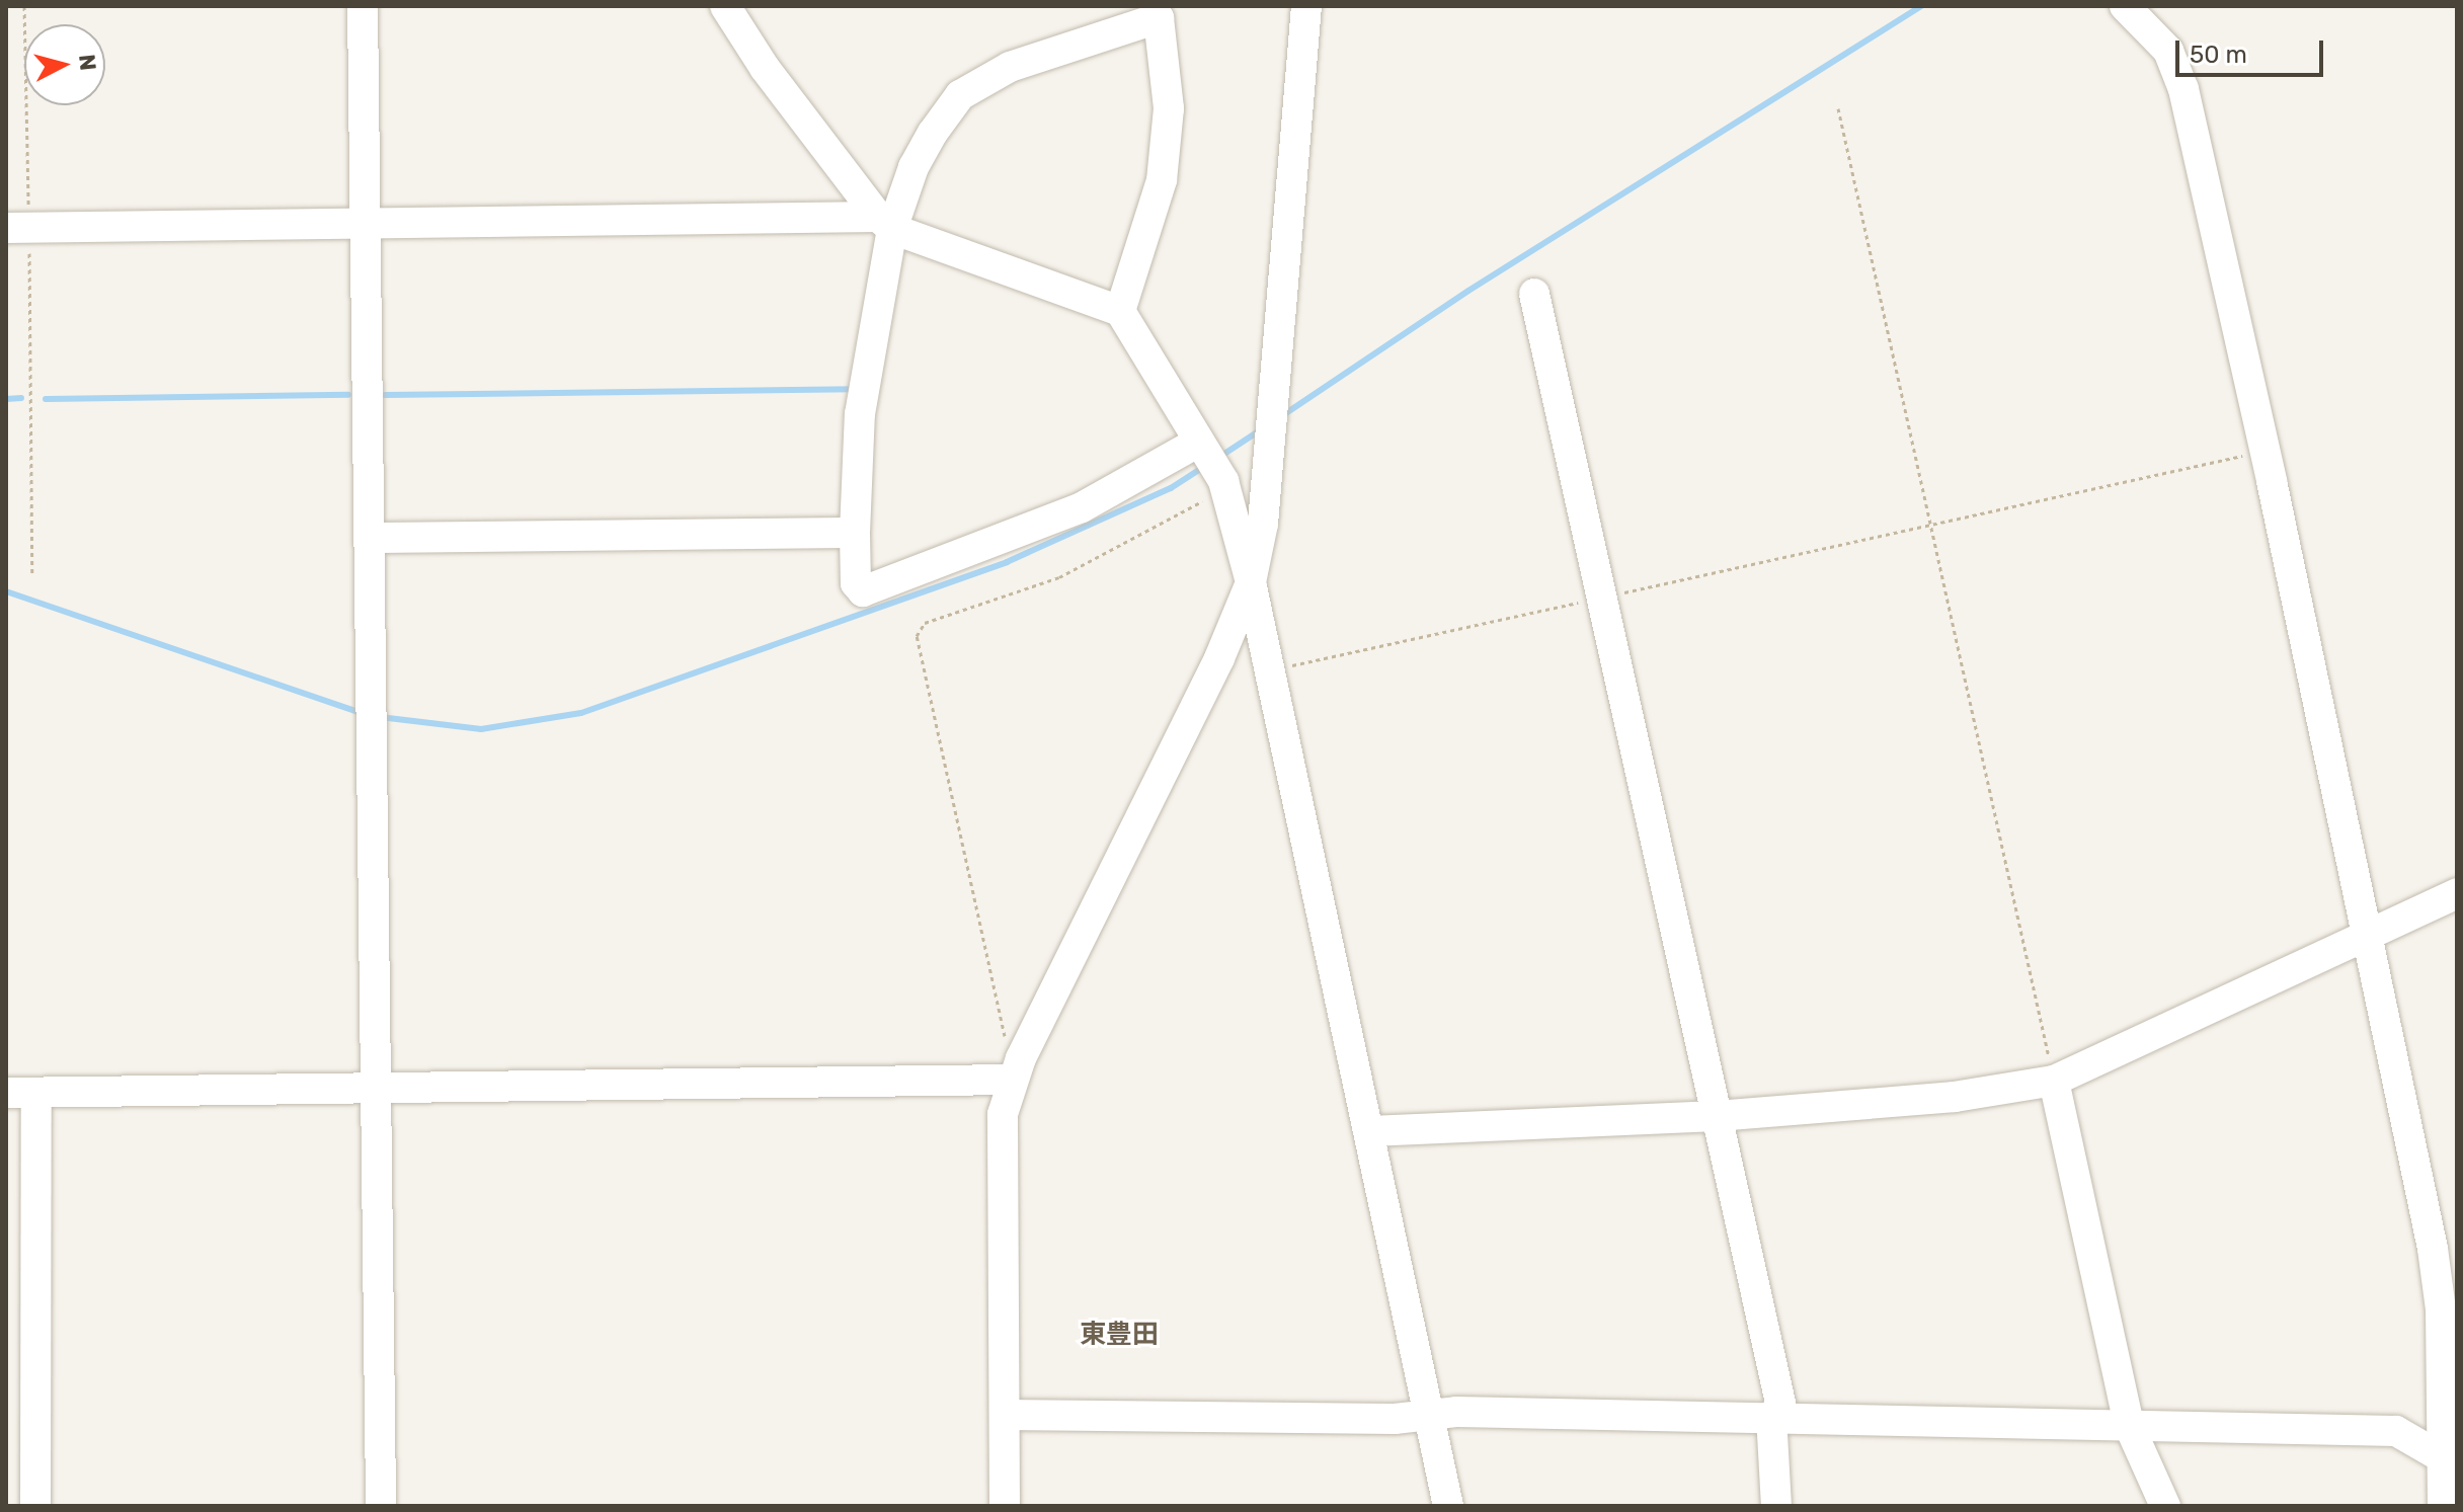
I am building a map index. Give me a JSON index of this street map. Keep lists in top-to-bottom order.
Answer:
{
  "districts": ["東豊田"],
  "scale_bar": "50 m",
  "north": "right"
}
